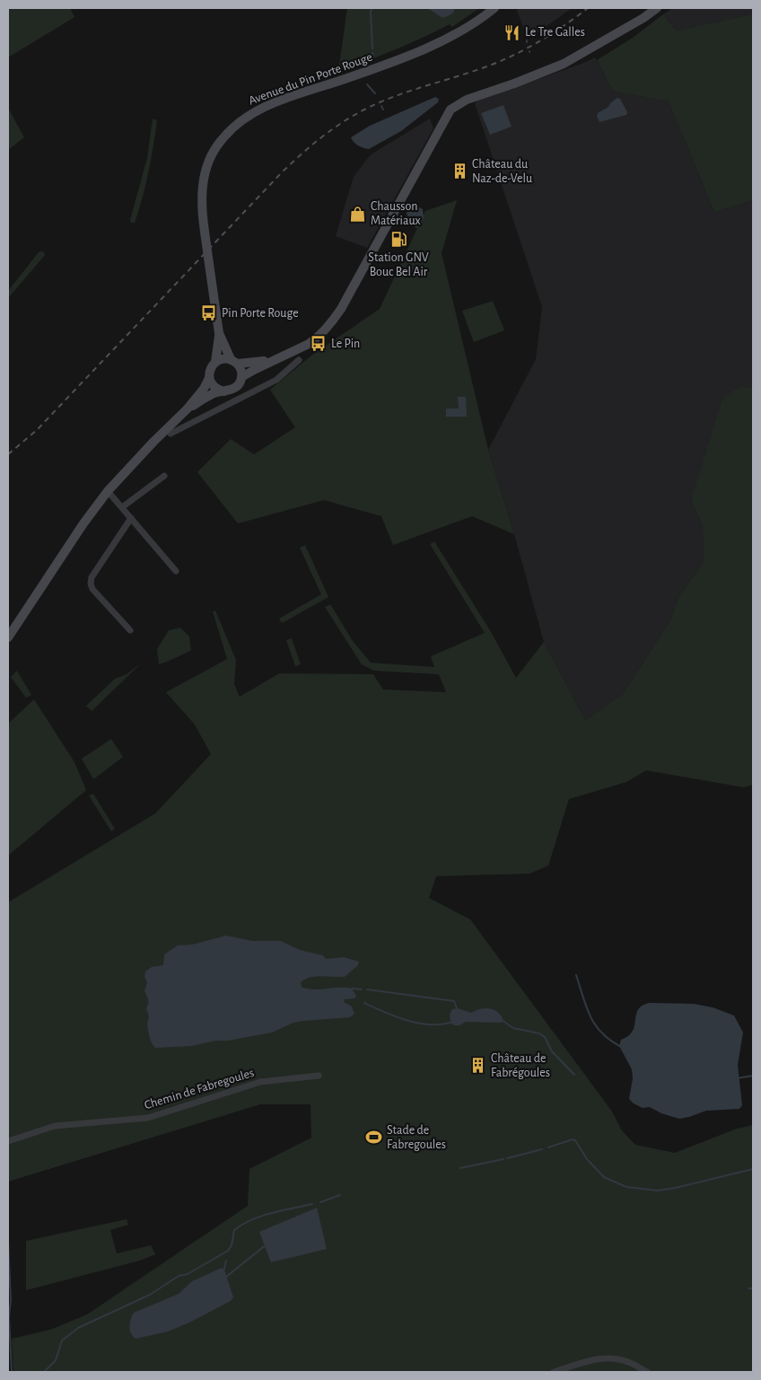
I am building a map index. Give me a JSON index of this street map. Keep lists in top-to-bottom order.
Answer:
{
  "streets": {
    "main road": ["Avenue du Pin Porte Rouge"],
    "street": ["Chemin de Fabregoules"]
  },
  "places": {
    "restaurant": ["Le Tre Galles"],
    "building": ["Château du Naz-de-Velu", "Château de Fabrégoules"],
    "shop": ["Chausson Matériaux"],
    "fuel station": ["Station GNV Bouc Bel Air"],
    "bus stop": ["Pin Porte Rouge", "Le Pin"],
    "sports": ["Stade de Fabregoules"]
  }
}
